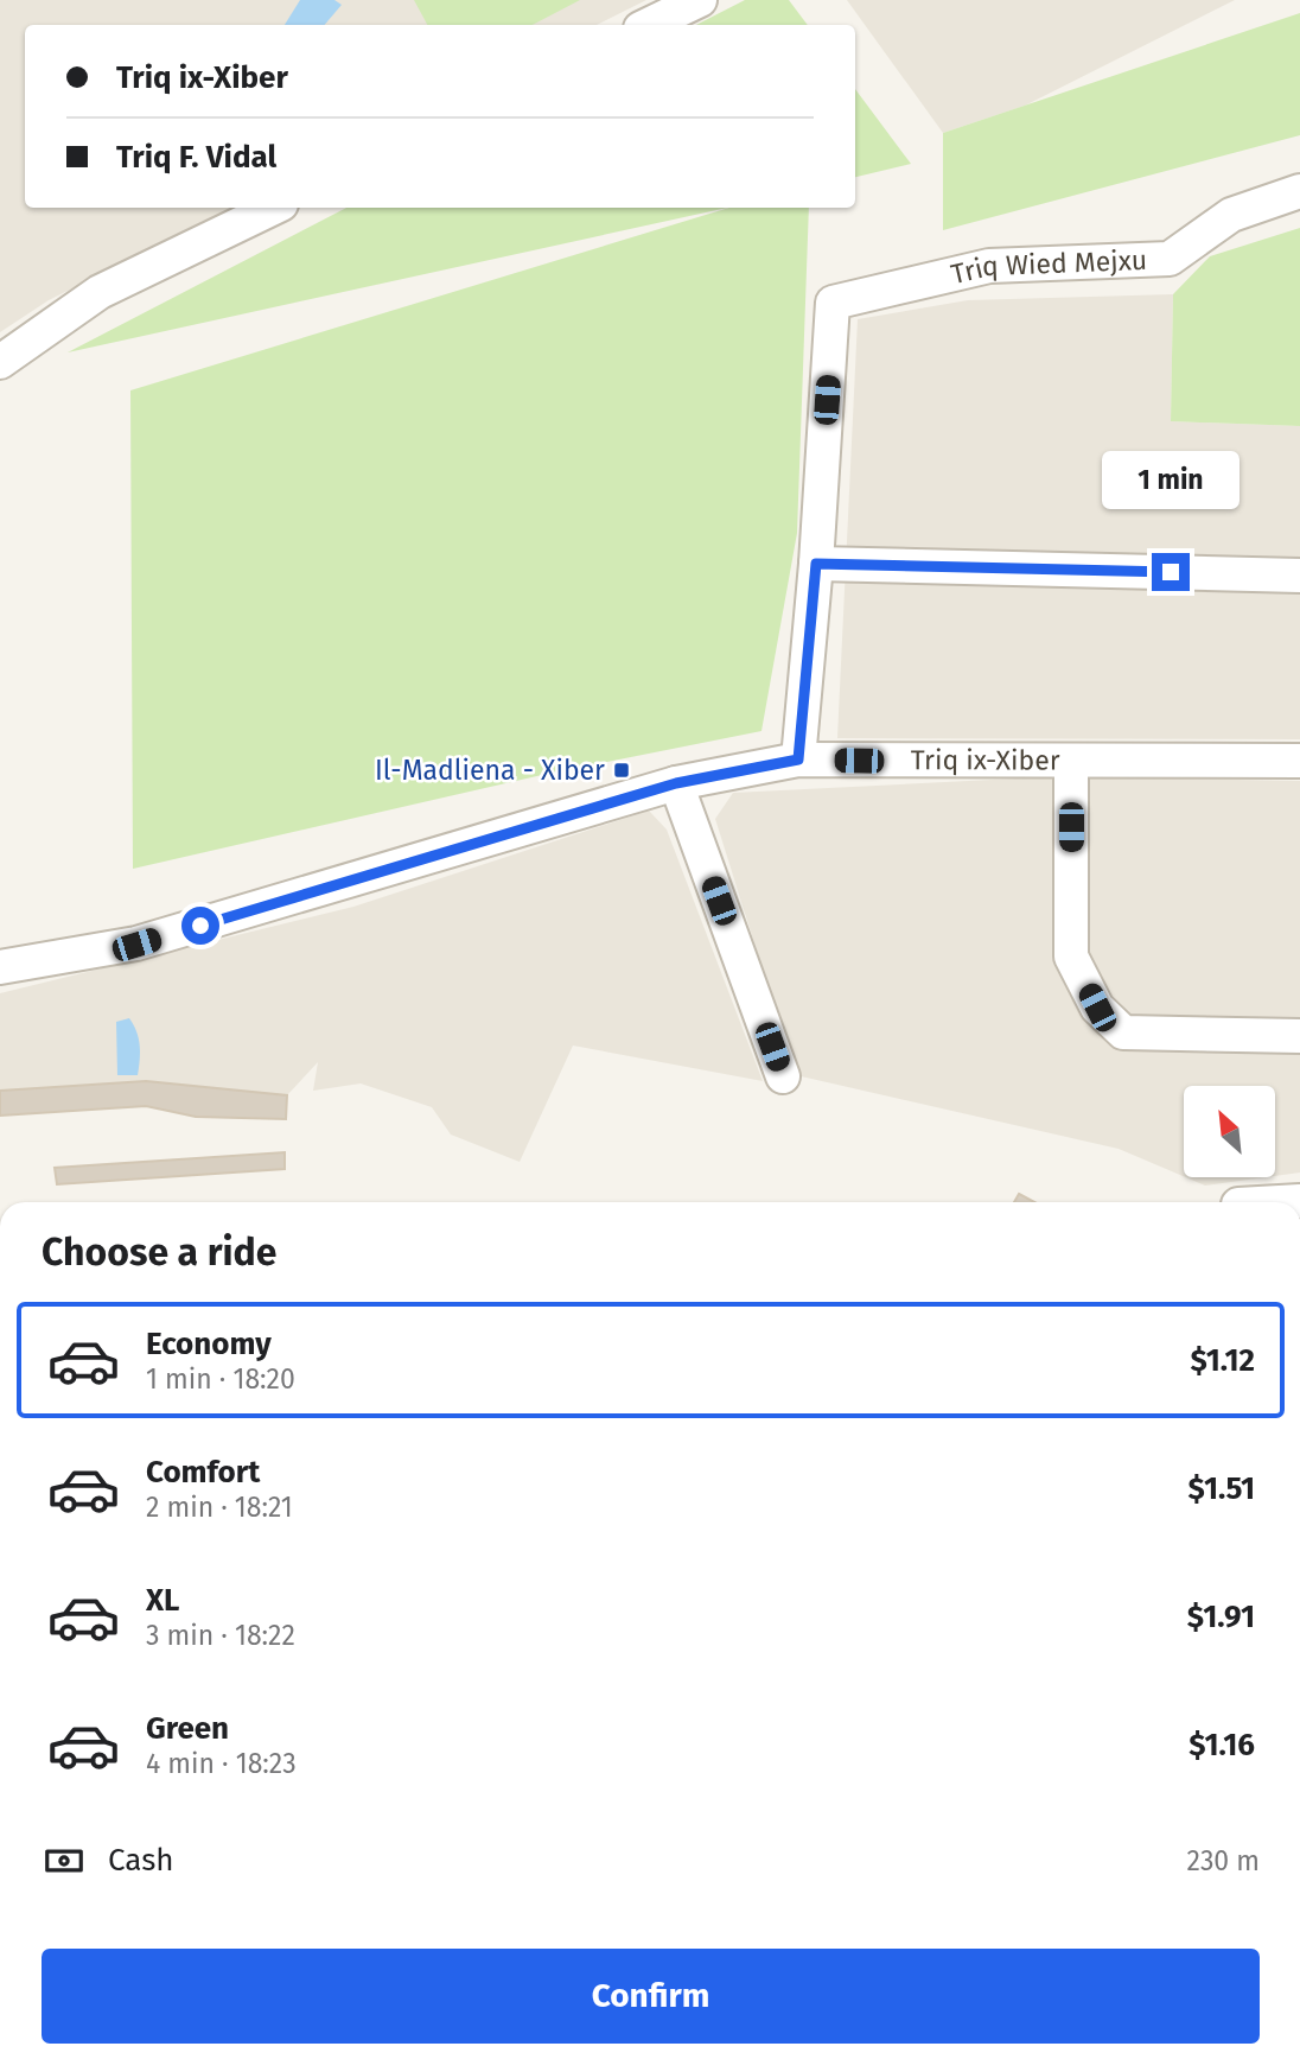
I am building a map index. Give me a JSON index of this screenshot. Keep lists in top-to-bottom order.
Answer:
{
  "streets": {
    "street": ["Triq Wied Mejxu", "Triq ix-Xiber"]
  },
  "places": {
    "transit": ["Il-Madliena - Xiber"]
  },
  "north": "top left",
  "page": {
    "banner": ["Triq ix-Xiber", "Triq F. Vidal"],
    "bubble": "1 min",
    "heading": "Choose a ride",
    "list": [
      {
        "name": "Economy",
        "note": "1 min · 18:20",
        "value": "$1.12"
      },
      {
        "name": "Comfort",
        "note": "2 min · 18:21",
        "value": "$1.51"
      },
      {
        "name": "XL",
        "note": "3 min · 18:22",
        "value": "$1.91"
      },
      {
        "name": "Green",
        "note": "4 min · 18:23",
        "value": "$1.16"
      }
    ],
    "pay": ["Cash", "230 m"],
    "buttons": "Confirm"
  }
}
